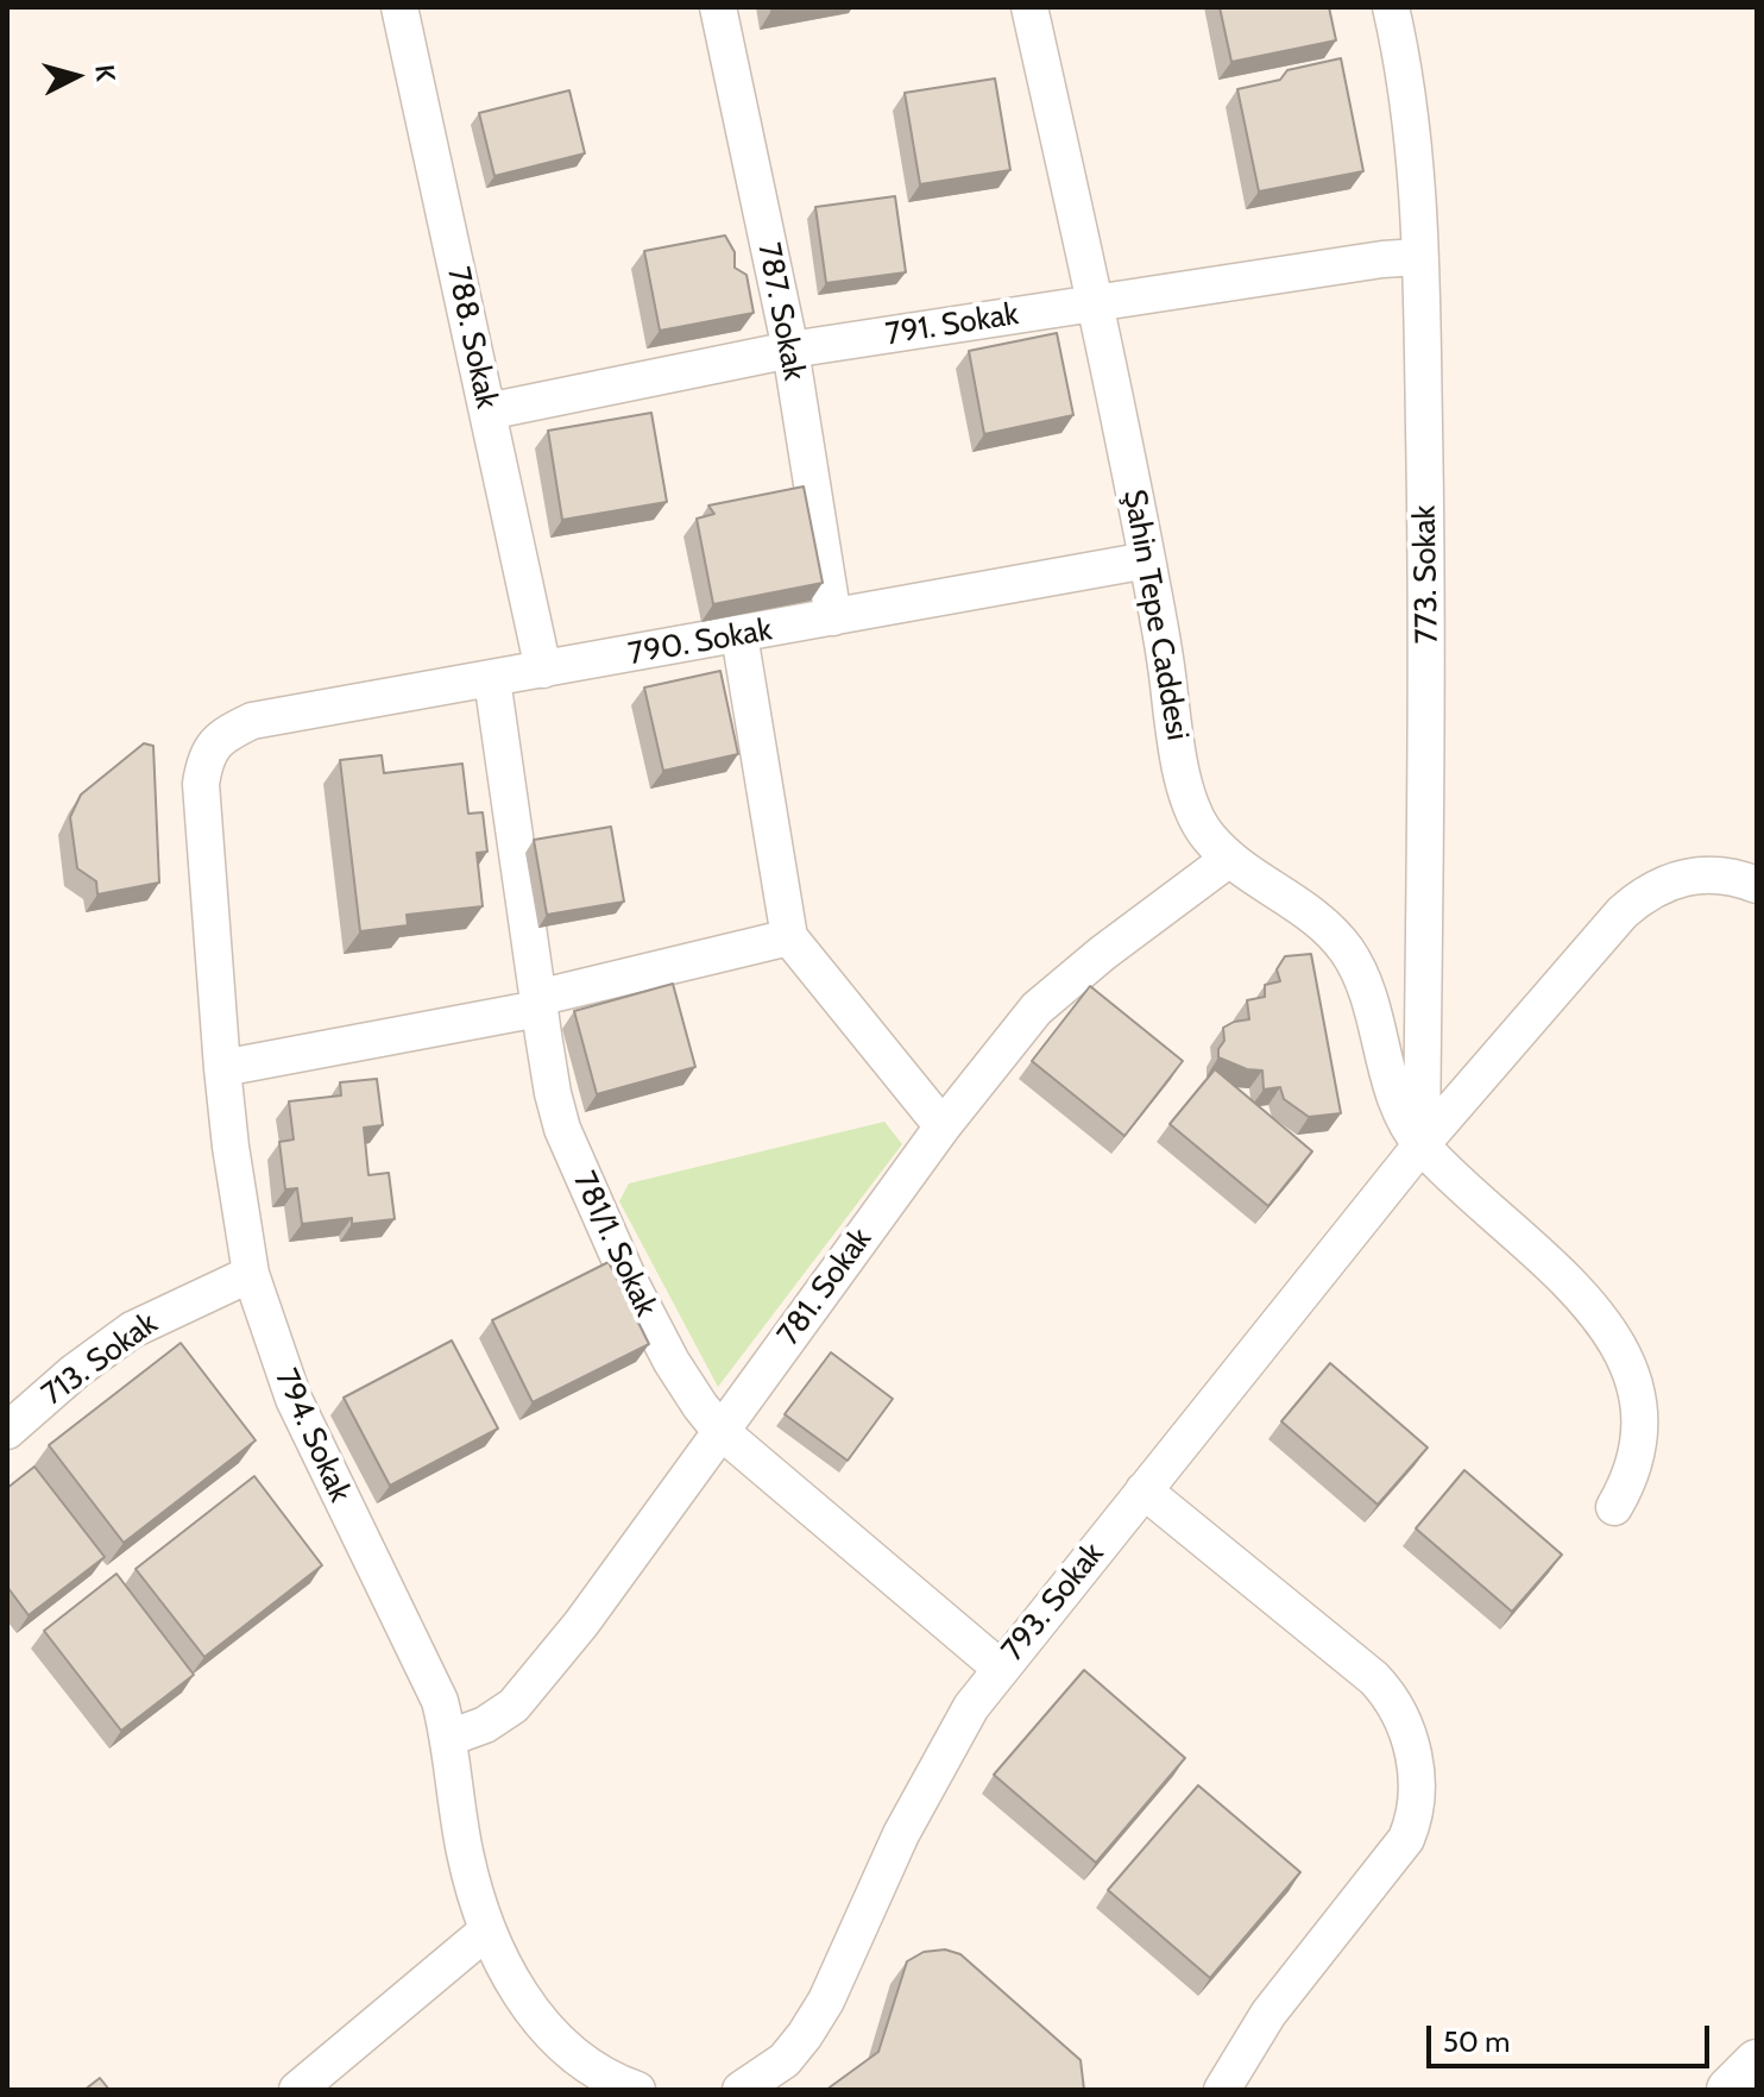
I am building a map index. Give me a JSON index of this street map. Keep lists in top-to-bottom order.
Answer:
{
  "streets": {
    "street": [
      "787. Sokak",
      "791. Sokak",
      "788. Sokak",
      "773. Sokak",
      "Şahin Tepe Caddesi",
      "790. Sokak",
      "781/1. Sokak",
      "781. Sokak",
      "713. Sokak",
      "794. Sokak",
      "793. Sokak"
    ]
  },
  "crossings": [
    ["787. Sokak", "791. Sokak"],
    ["787. Sokak", "790. Sokak"],
    ["791. Sokak", "788. Sokak"],
    ["791. Sokak", "773. Sokak"],
    ["791. Sokak", "Şahin Tepe Caddesi"],
    ["788. Sokak", "790. Sokak"],
    ["773. Sokak", "Şahin Tepe Caddesi"],
    ["773. Sokak", "793. Sokak"],
    ["Şahin Tepe Caddesi", "790. Sokak"],
    ["Şahin Tepe Caddesi", "781. Sokak"],
    ["Şahin Tepe Caddesi", "793. Sokak"],
    ["790. Sokak", "781/1. Sokak"],
    ["790. Sokak", "794. Sokak"],
    ["781/1. Sokak", "781. Sokak"],
    ["781/1. Sokak", "793. Sokak"],
    ["781. Sokak", "794. Sokak"],
    ["713. Sokak", "794. Sokak"]
  ],
  "scale_bar": "50 m",
  "north": "right"
}
